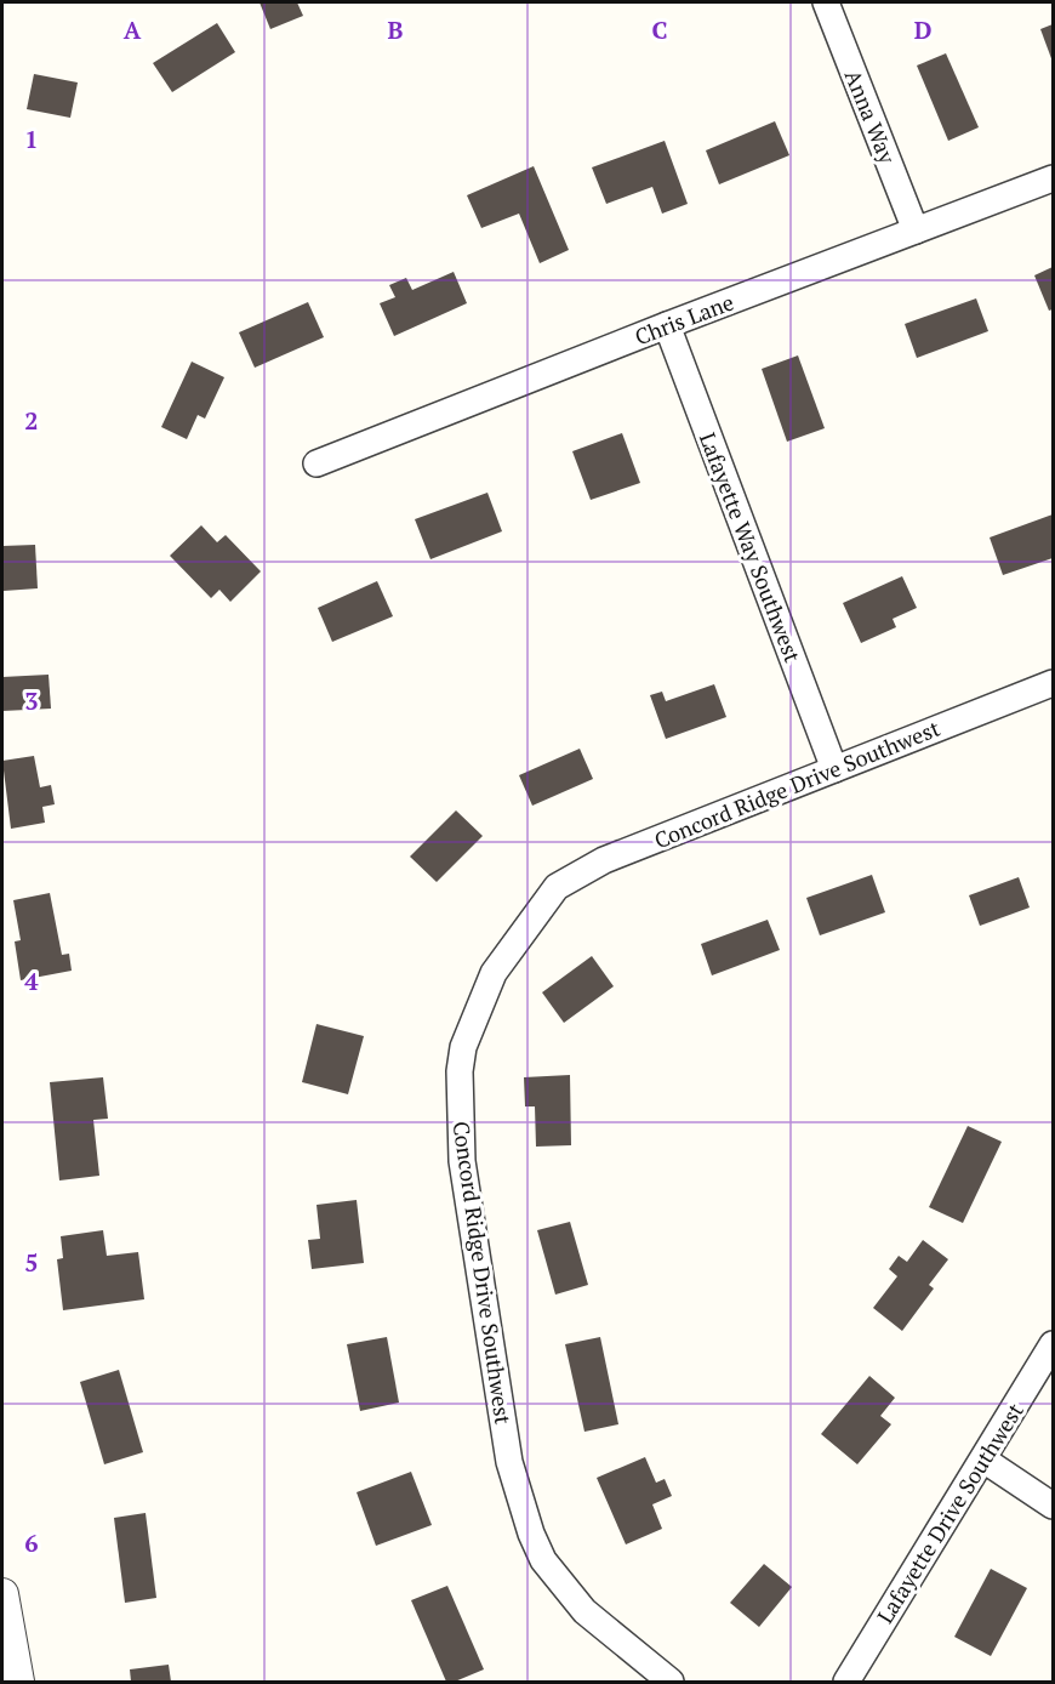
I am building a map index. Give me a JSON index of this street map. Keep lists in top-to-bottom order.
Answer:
{
  "streets": {
    "street": [
      "Anna Way",
      "Chris Lane",
      "Lafayette Way Southwest",
      "Concord Ridge Drive Southwest",
      "Lafayette Drive Southwest"
    ]
  },
  "crossings": [
    ["Anna Way", "Chris Lane"],
    ["Chris Lane", "Lafayette Way Southwest"],
    ["Lafayette Way Southwest", "Concord Ridge Drive Southwest"]
  ],
  "grid": {
    "columns": [
      "A",
      "B",
      "C",
      "D"
    ],
    "rows": [
      "1",
      "2",
      "3",
      "4",
      "5",
      "6"
    ]
  }
}
